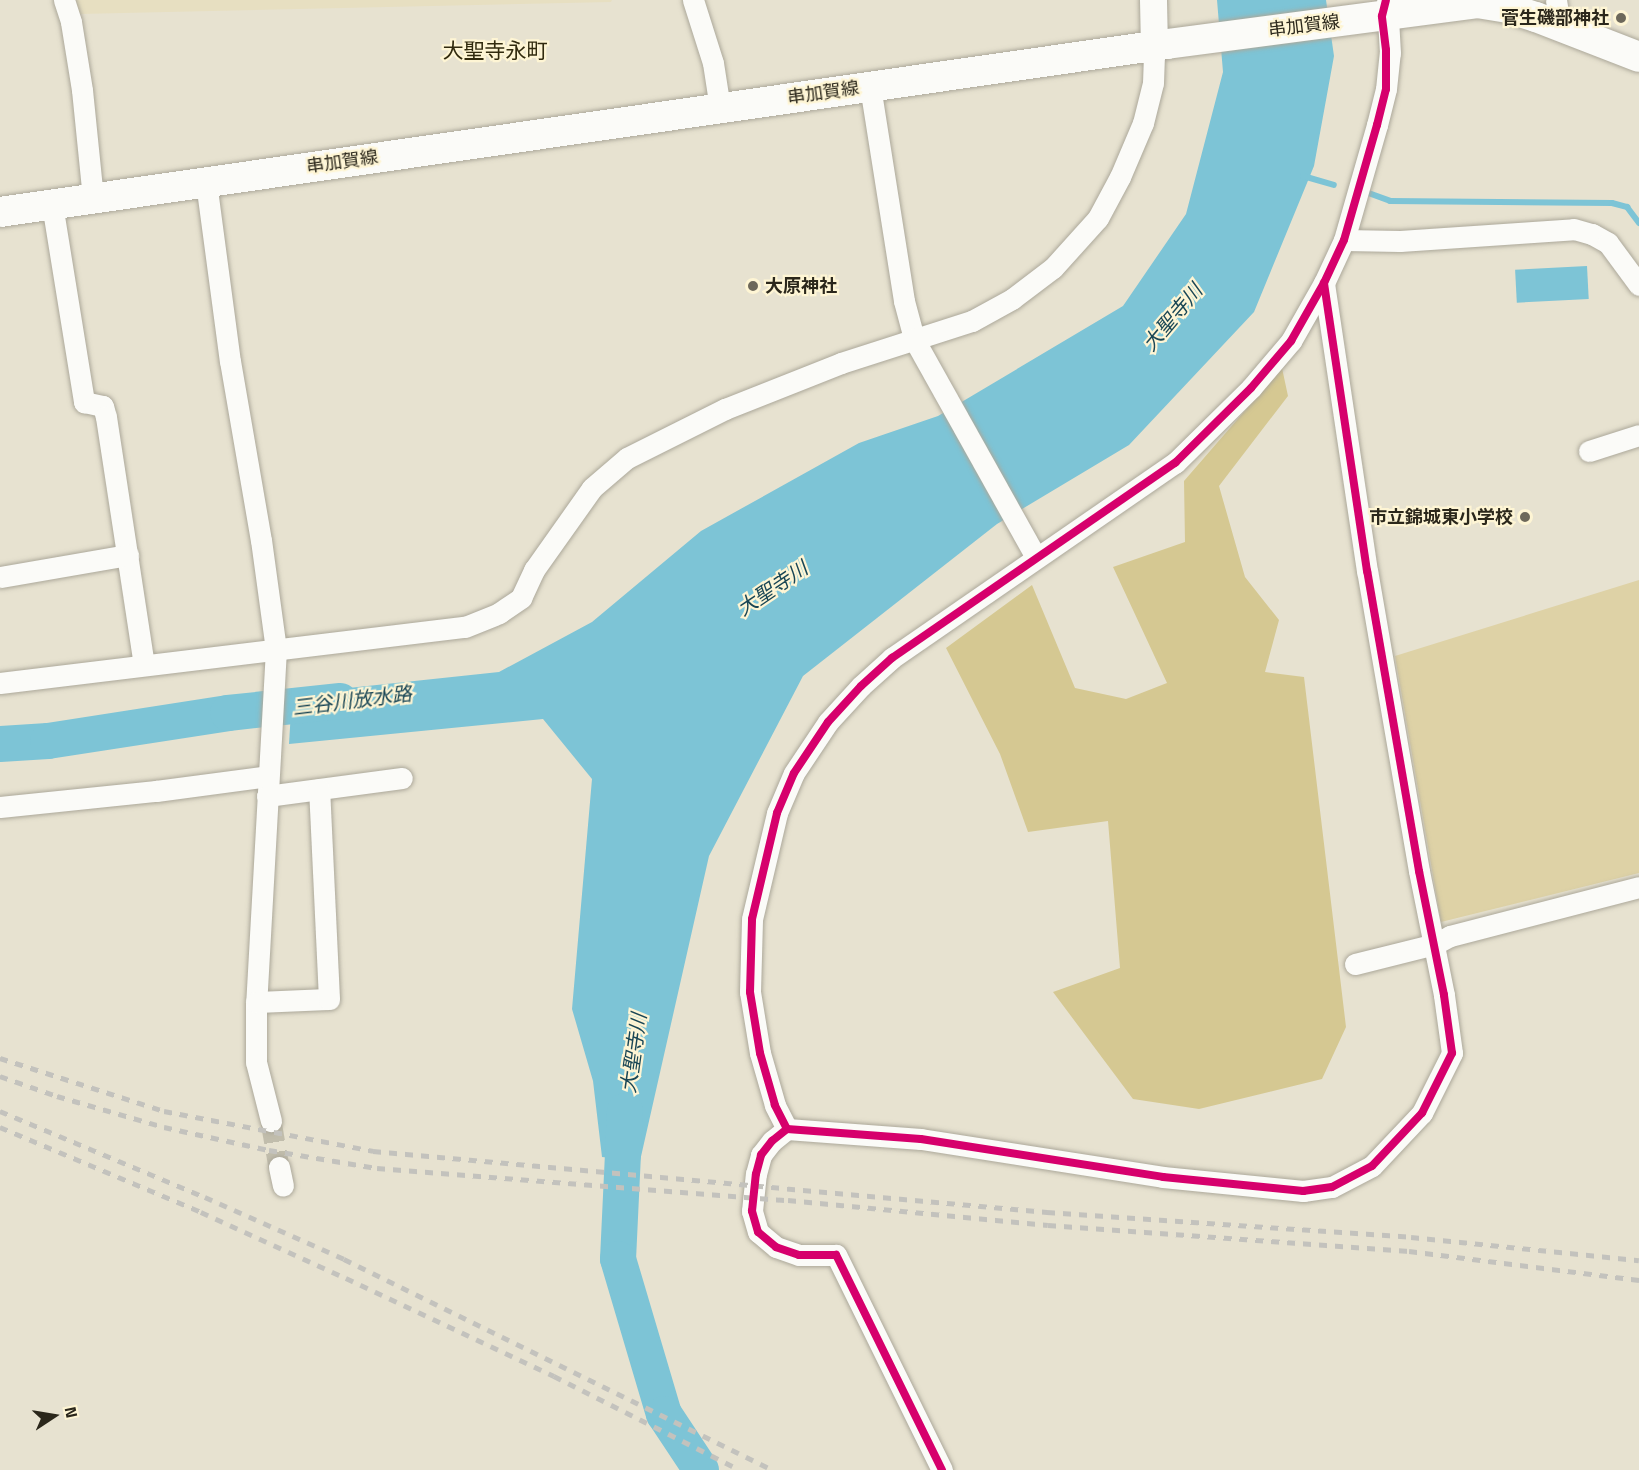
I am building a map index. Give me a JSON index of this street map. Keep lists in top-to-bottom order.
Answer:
{
  "streets": {
    "main road": ["串加賀線"]
  },
  "districts": ["大聖寺永町"],
  "water": ["大聖寺川", "三谷川放水路"],
  "places": ["菅生磯部神社", "大原神社", "市立錦城東小学校"],
  "north": "right"
}
